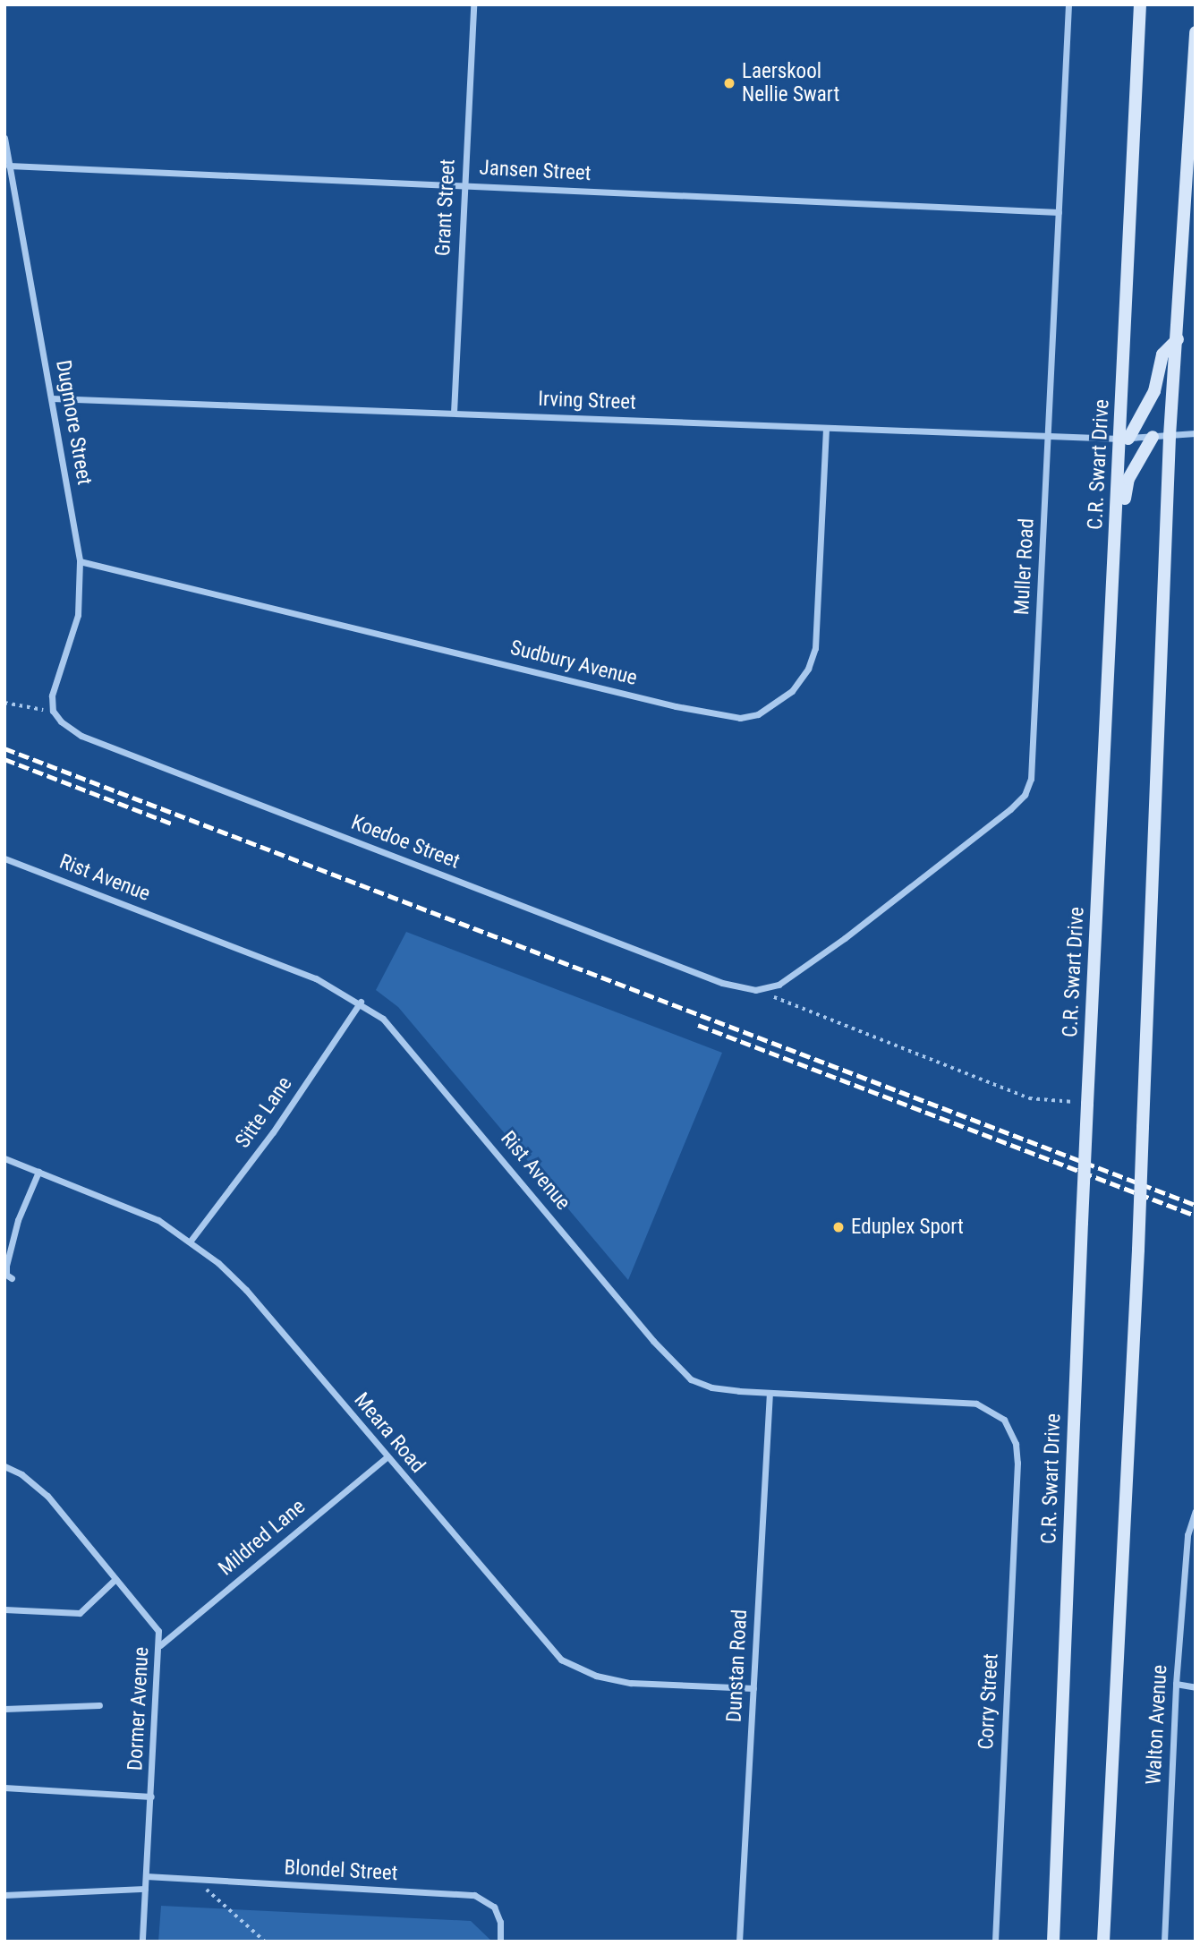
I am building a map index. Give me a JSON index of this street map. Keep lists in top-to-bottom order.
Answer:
{
  "streets": {
    "main road": ["C.R. Swart Drive"],
    "street": [
      "Jansen Street",
      "Grant Street",
      "Irving Street",
      "Dugmore Street",
      "Muller Road",
      "Sudbury Avenue",
      "Koedoe Street",
      "Rist Avenue",
      "Sitte Lane",
      "Meara Road",
      "Mildred Lane",
      "Dunstan Road",
      "Corry Street",
      "Dormer Avenue",
      "Walton Avenue",
      "Blondel Street"
    ]
  },
  "crossings": [
    ["Jansen Street", "Grant Street"],
    ["Jansen Street", "Dugmore Street"],
    ["Jansen Street", "Muller Road"],
    ["Grant Street", "Irving Street"],
    ["Irving Street", "Dugmore Street"],
    ["Irving Street", "C.R. Swart Drive"],
    ["Irving Street", "Muller Road"],
    ["Irving Street", "Sudbury Avenue"],
    ["Dugmore Street", "Sudbury Avenue"],
    ["Dugmore Street", "Koedoe Street"],
    ["Muller Road", "Koedoe Street"],
    ["Rist Avenue", "Sitte Lane"],
    ["Rist Avenue", "Dunstan Road"],
    ["Rist Avenue", "Corry Street"],
    ["Sitte Lane", "Meara Road"],
    ["Meara Road", "Mildred Lane"],
    ["Meara Road", "Dunstan Road"],
    ["Mildred Lane", "Dormer Avenue"],
    ["Dormer Avenue", "Blondel Street"]
  ],
  "places": ["Laerskool Nellie Swart", "Eduplex Sport"]
}
